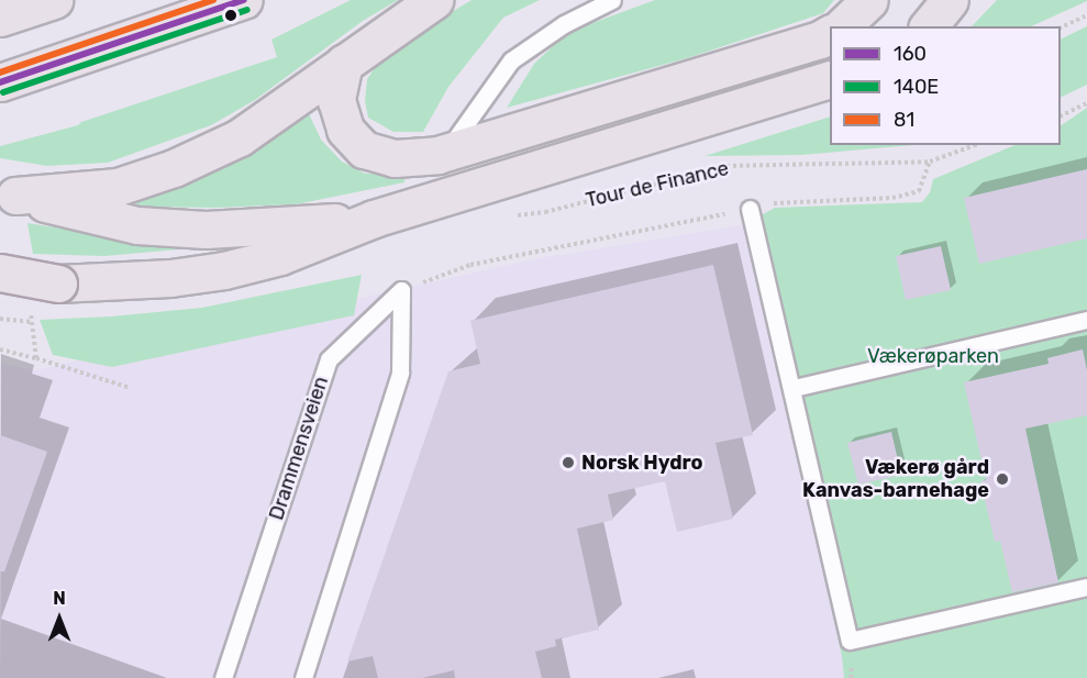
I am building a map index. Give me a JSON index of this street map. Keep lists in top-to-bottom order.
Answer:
{
  "streets": {
    "lane": ["Drammensveien"],
    "path": ["Tour de Finance"]
  },
  "parks": ["Vækerøparken"],
  "places": ["Norsk Hydro", "Vækerø gård Kanvas-barnehage"],
  "lines": ["transit line 160", "transit line 81", "transit line 140E"],
  "legend": ["160", "140E", "81"],
  "north": "top"
}
